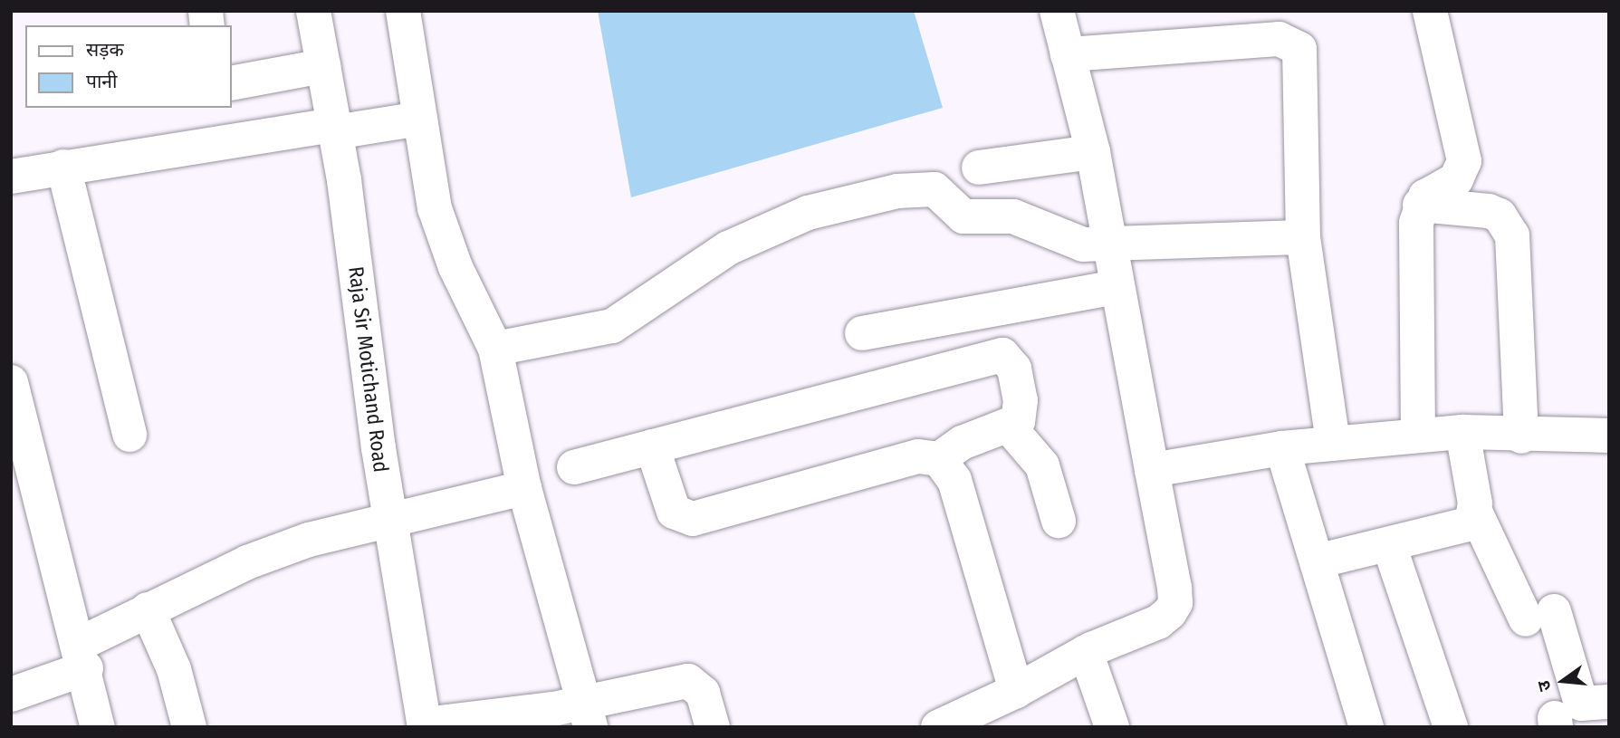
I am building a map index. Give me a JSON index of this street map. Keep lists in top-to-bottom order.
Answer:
{
  "streets": {
    "street": ["Raja Sir Motichand Road"]
  },
  "legend": ["सड़क", "पानी"],
  "north": "left"
}
